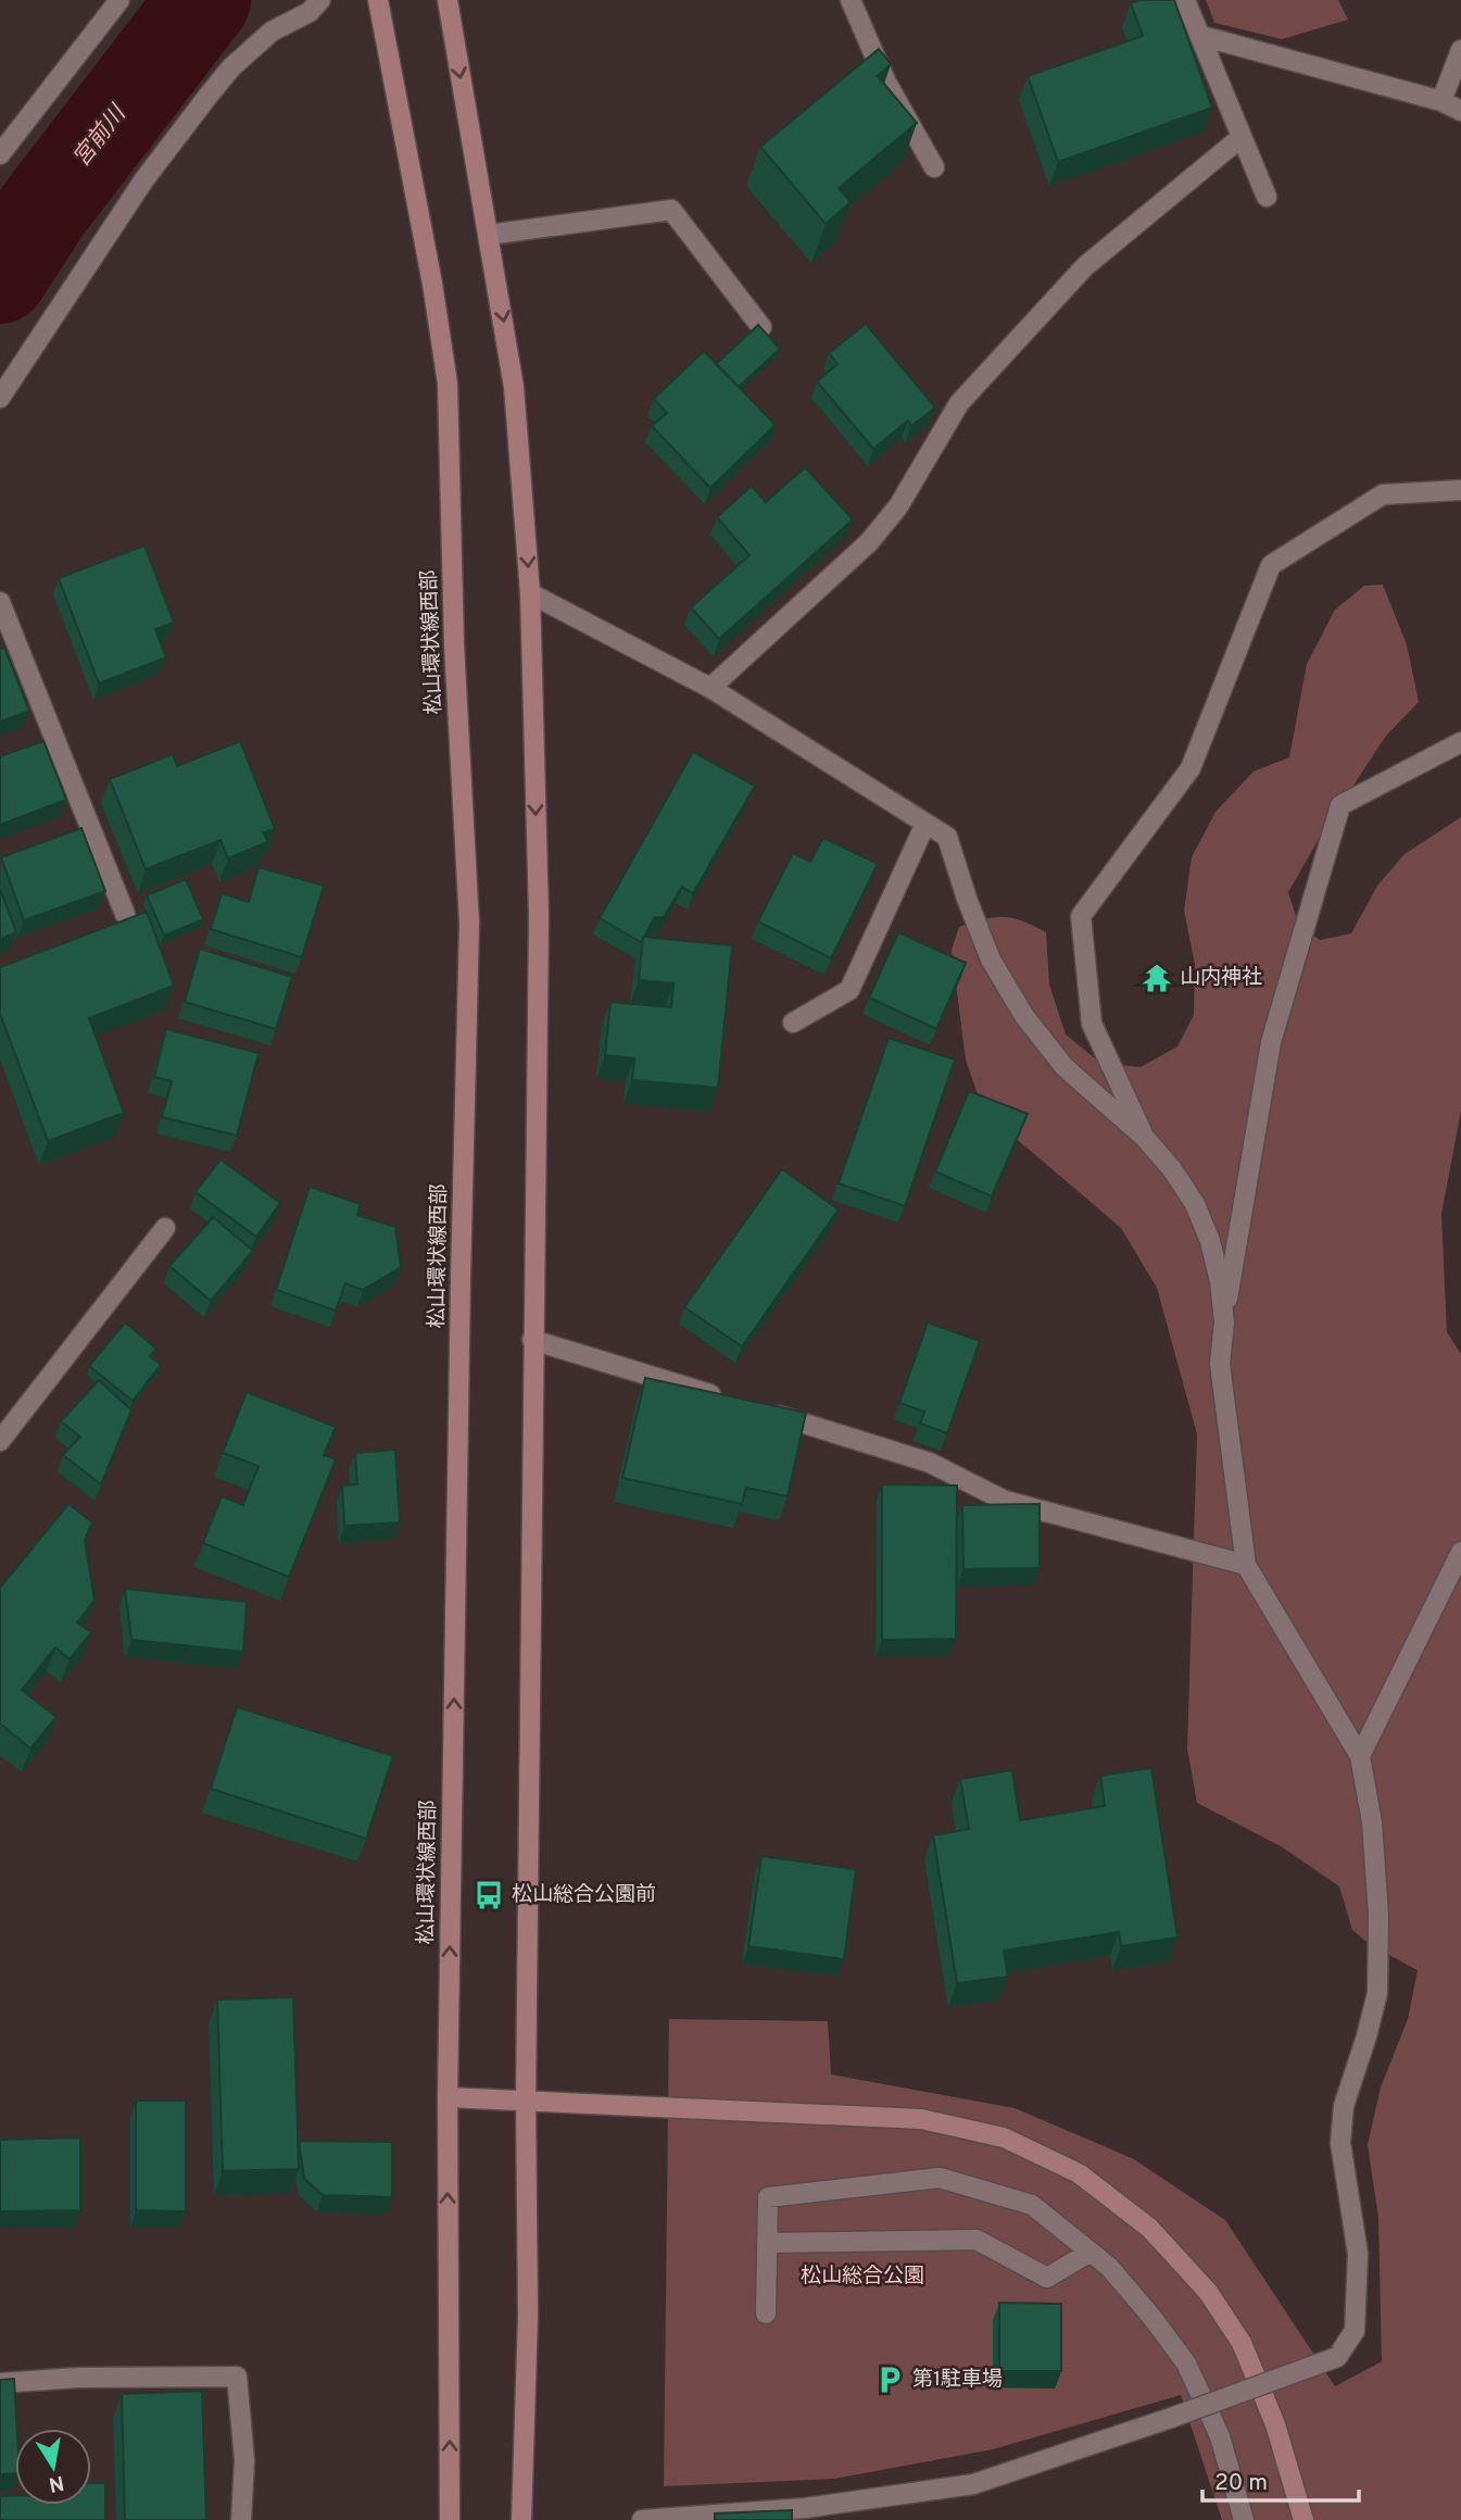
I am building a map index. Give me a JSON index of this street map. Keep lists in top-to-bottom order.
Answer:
{
  "streets": {
    "street": ["松山環状線西部"]
  },
  "water": ["宮前川"],
  "parks": ["松山総合公園"],
  "places": {
    "temple": ["山内神社"],
    "bus stop": ["松山総合公園前"],
    "parking": ["第1駐車場"]
  },
  "scale_bar": "20 m",
  "north": "bottom"
}
